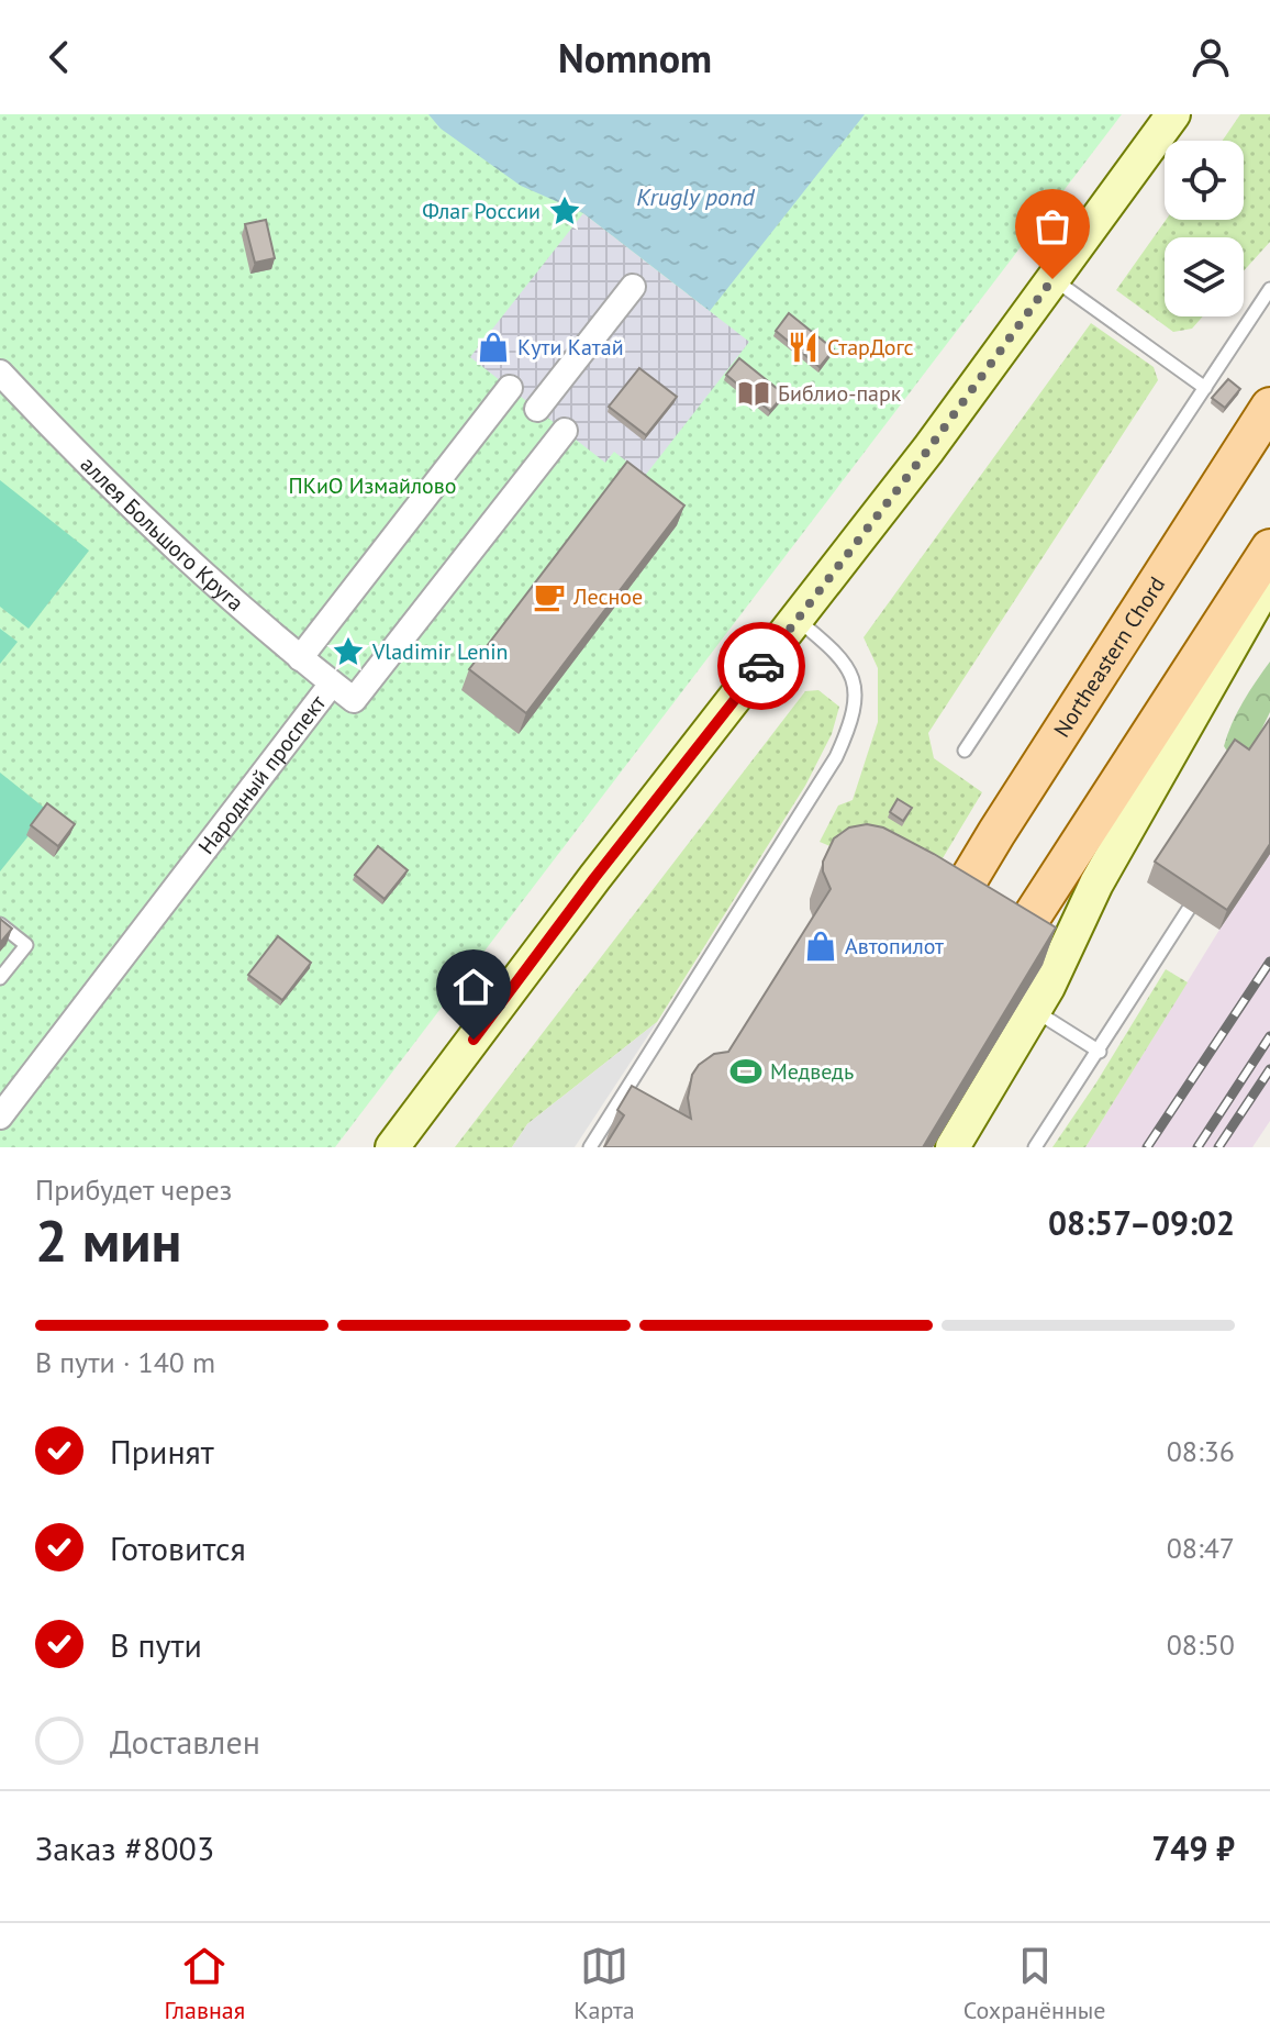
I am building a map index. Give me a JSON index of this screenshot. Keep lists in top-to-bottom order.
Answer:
{
  "streets": {
    "main road": ["Northeastern Chord"],
    "street": ["аллея Большого Круга", "Народный проспект"]
  },
  "crossings": [
    ["аллея Большого Круга", "Народный проспект"]
  ],
  "water": ["Krugly pond"],
  "parks": ["ПКиО Измайлово"],
  "places": {
    "place": ["Флаг России", "Vladimir Lenin"],
    "shop": ["Кути Катай", "Автопилот"],
    "restaurant": ["СтарДогс"],
    "library": ["Библио-парк"],
    "cafe": ["Лесное"],
    "sports": ["Медведь"]
  },
  "page": {
    "header": "Nomnom",
    "heading": ["2 мин", "Прибудет через", "08:57–09:02"],
    "panel": ["Заказ #8003", "749 ₽"],
    "bar": "В пути · 140 m",
    "list": [
      ["Принят", "08:36"],
      ["Готовится", "08:47"],
      ["В пути", "08:50"],
      "Доставлен"
    ],
    "tabs": ["Главная", "Карта", "Сохранённые"]
  }
}
